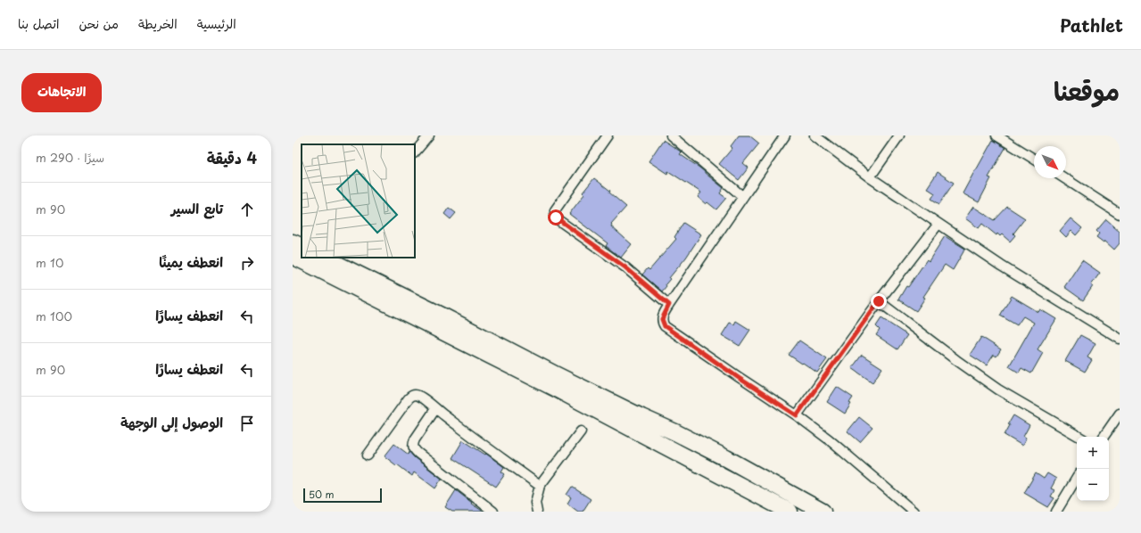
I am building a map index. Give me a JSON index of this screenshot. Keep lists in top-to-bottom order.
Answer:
{
  "scale_bar": "50 m",
  "north": "bottom right",
  "page": {
    "header": "Pathlet",
    "nav": [
      "الرئيسية",
      "الخريطة",
      "من نحن",
      "اتصل بنا"
    ],
    "title": "موقعنا",
    "buttons": "الاتجاهات",
    "heading": ["4 دقيقة", "سيرًا · 290 m"],
    "list": [
      ["تابع السير", "90 m"],
      ["انعطف يمينًا", "10 m"],
      ["انعطف يسارًا", "100 m"],
      ["انعطف يسارًا", "90 m"],
      "الوصول إلى الوجهة"
    ],
    "map_buttons": ["+", "−"],
    "scale": "50 m"
  }
}
